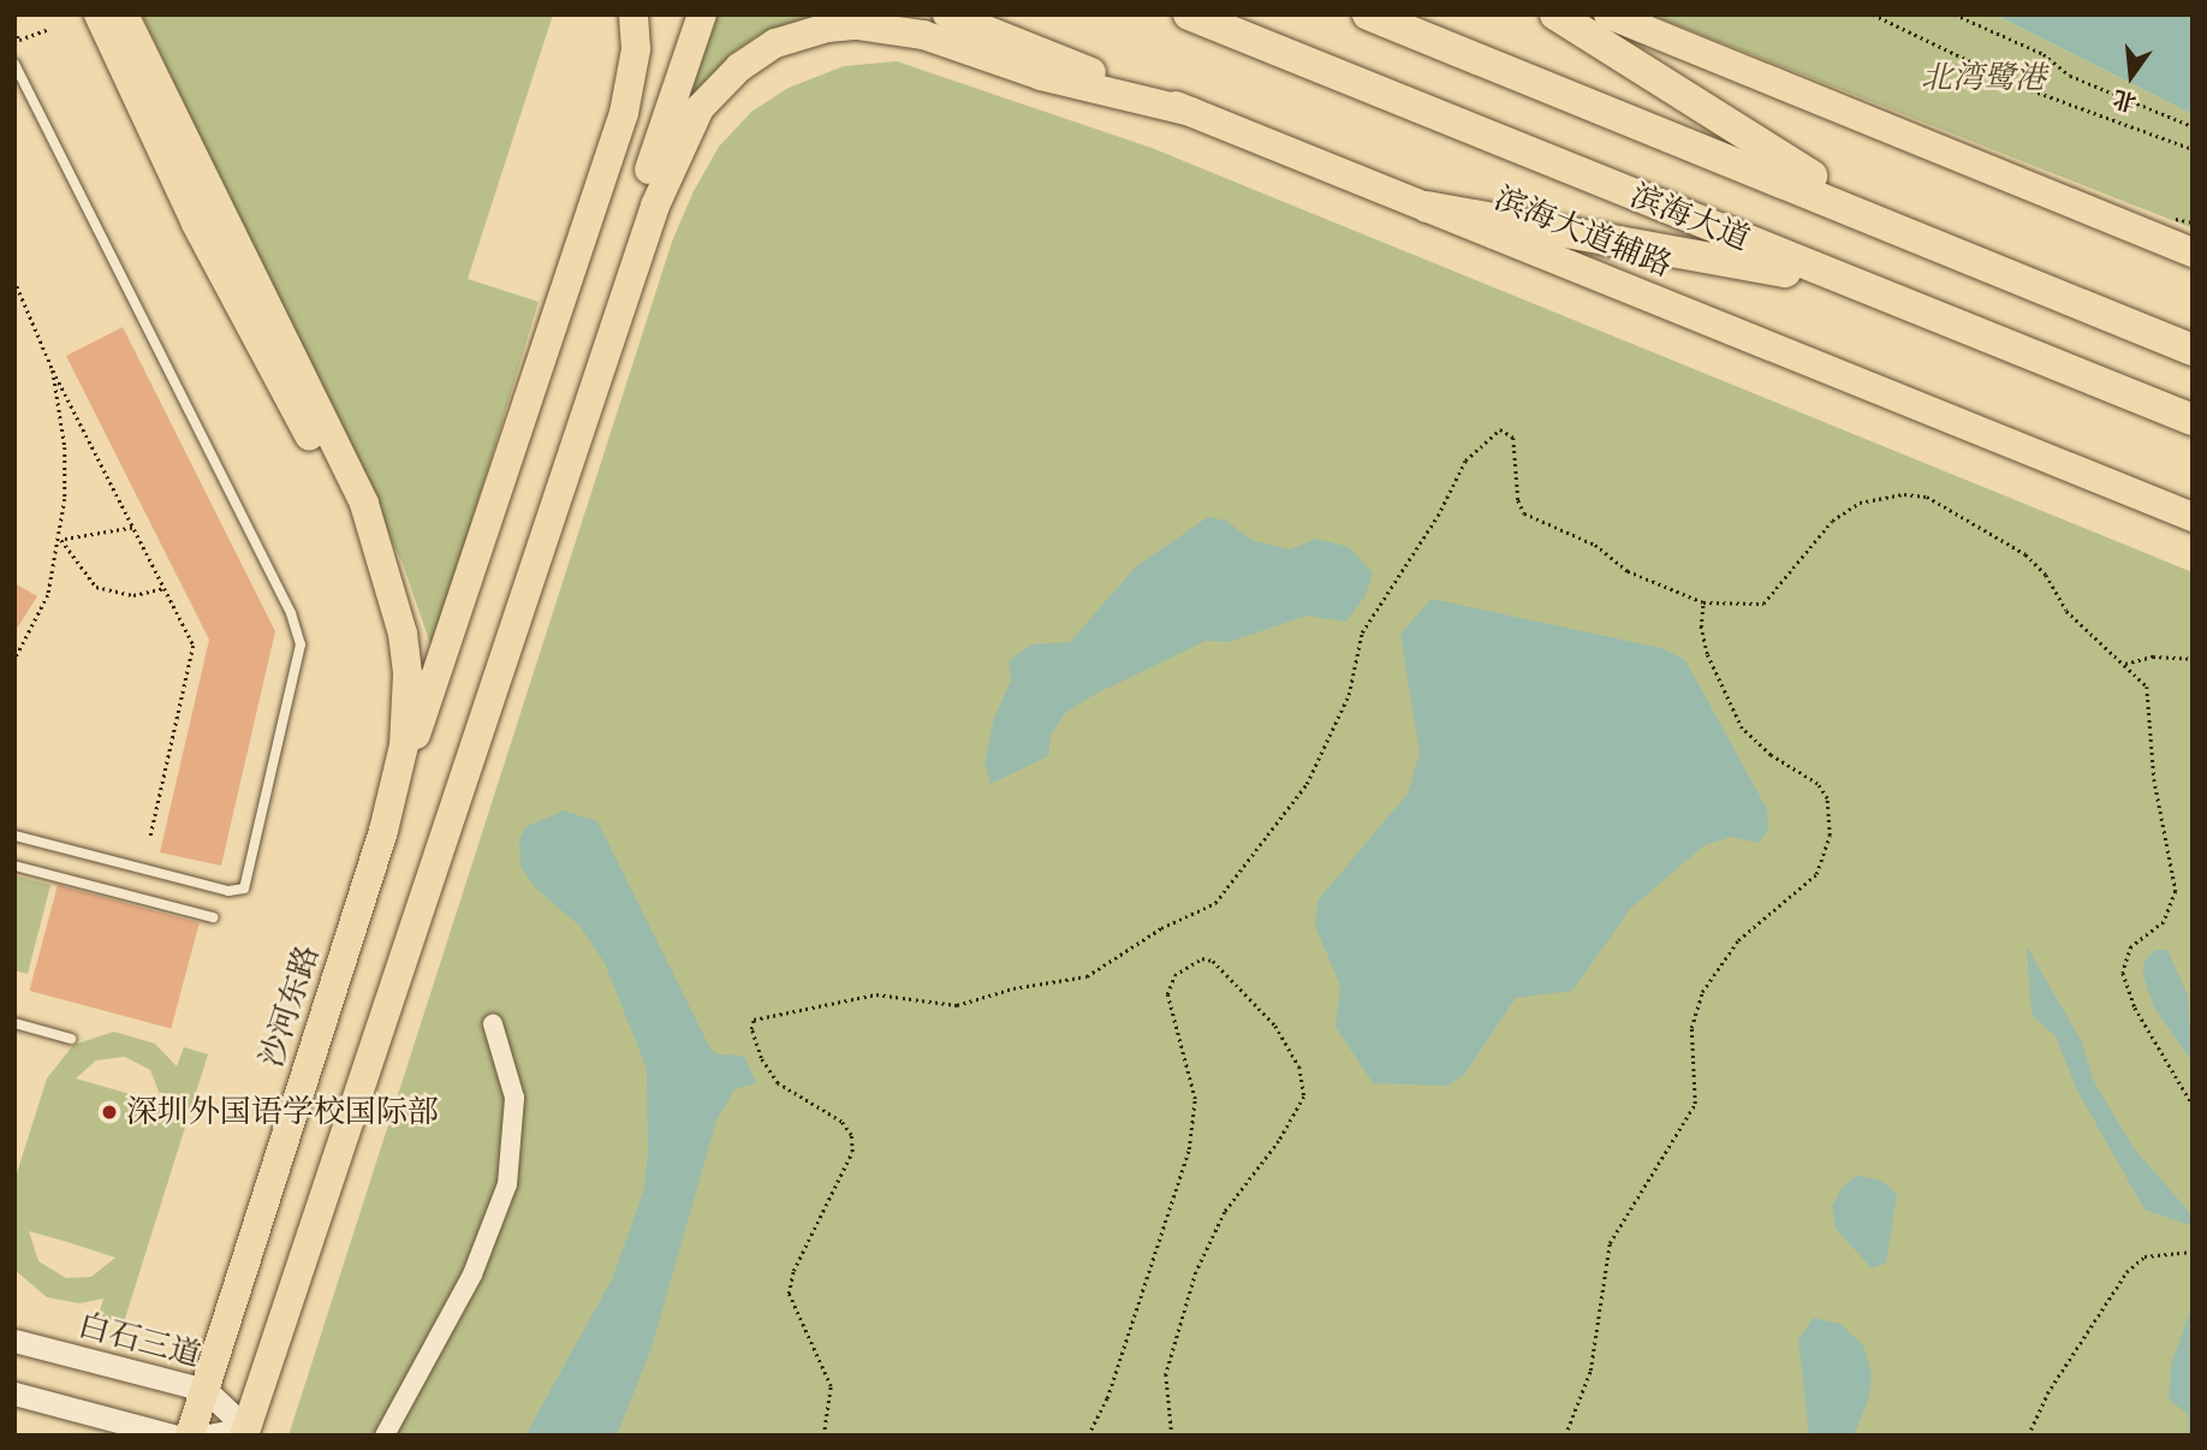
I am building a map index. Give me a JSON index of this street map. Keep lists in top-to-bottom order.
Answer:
{
  "streets": {
    "highway": ["滨海大道"],
    "main road": ["滨海大道辅路", "沙河东路"],
    "street": ["白石三道"]
  },
  "crossings": [
    ["沙河东路", "白石三道"]
  ],
  "parks": ["北湾鹭港"],
  "places": ["深圳外国语学校国际部"],
  "north": "bottom"
}
